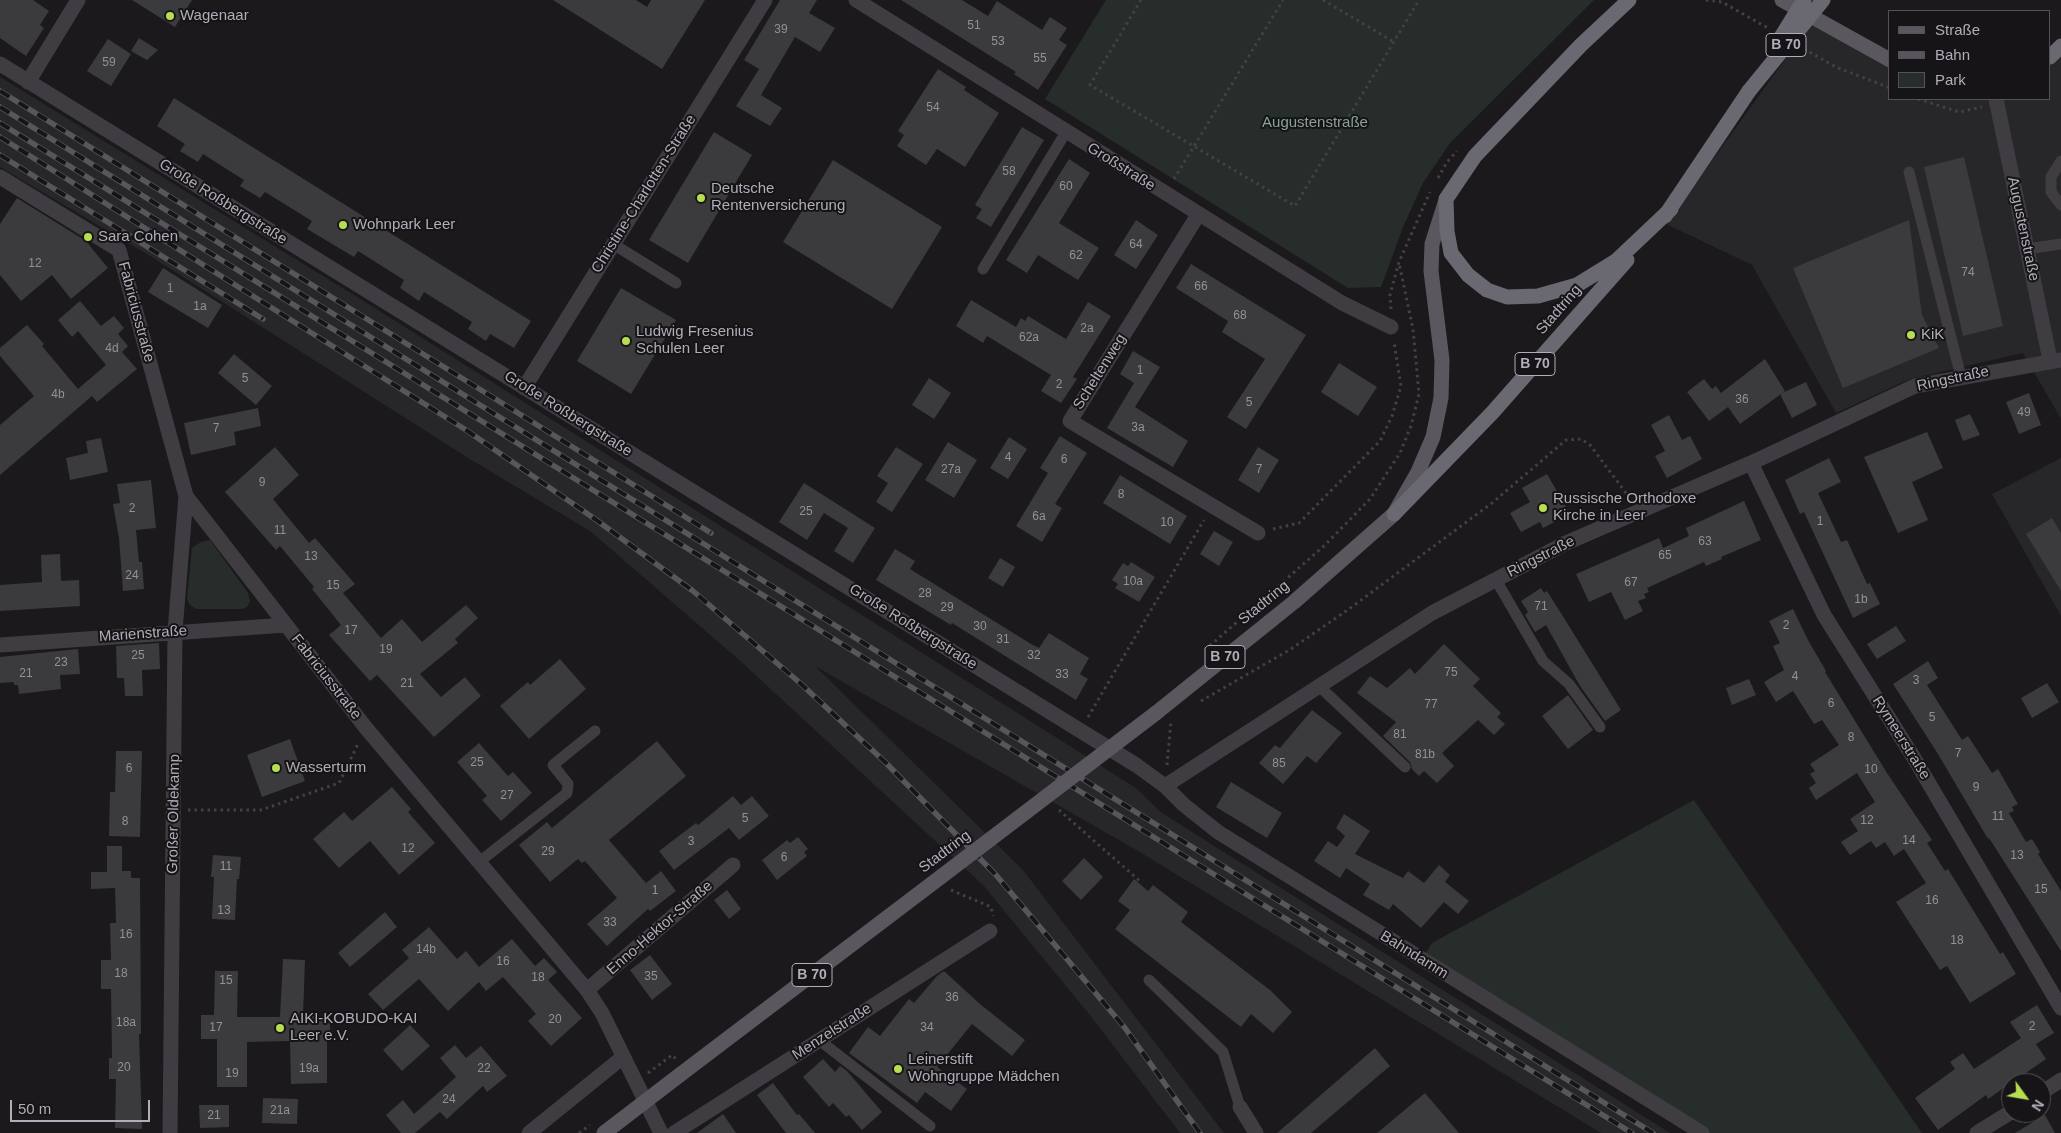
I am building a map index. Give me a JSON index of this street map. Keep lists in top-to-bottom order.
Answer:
{
  "streets": {
    "highway": ["B 70", "Stadtring"],
    "street": [
      "Großstraße",
      "Christine-Charlotten-Straße",
      "Große Roßbergstraße",
      "Augustenstraße",
      "Fabriciusstraße",
      "Scheltenweg",
      "Ringstraße",
      "Marienstraße",
      "Rymeerstraße",
      "Großer Oldekamp",
      "Enno-Hektor-Straße",
      "Bahndamm",
      "Menzelstraße"
    ]
  },
  "crossings": [
    ["B 70", "Stadtring"],
    ["Großstraße", "Scheltenweg"],
    ["Christine-Charlotten-Straße", "Große Roßbergstraße"],
    ["Große Roßbergstraße", "Bahndamm"],
    ["Augustenstraße", "Ringstraße"],
    ["Fabriciusstraße", "Marienstraße"],
    ["Fabriciusstraße", "Großer Oldekamp"],
    ["Fabriciusstraße", "Enno-Hektor-Straße"],
    ["Ringstraße", "Rymeerstraße"],
    ["Ringstraße", "Bahndamm"],
    ["Marienstraße", "Großer Oldekamp"]
  ],
  "parks": ["Augustenstraße"],
  "places": [
    "Wagenaar",
    "Deutsche Rentenversicherung",
    "Wohnpark Leer",
    "Sara Cohen",
    "KiK",
    "Ludwig Fresenius Schulen Leer",
    "Russische Orthodoxe Kirche in Leer",
    "Wasserturm",
    "AIKI-KOBUDO-KAI Leer e.V.",
    "Leinerstift Wohngruppe Mädchen"
  ],
  "house_numbers": [
    "51",
    "39",
    "53",
    "55",
    "59",
    "54",
    "58",
    "60",
    "64",
    "62",
    "12",
    "74",
    "66",
    "1",
    "1a",
    "68",
    "2a",
    "62a",
    "4d",
    "1",
    "5",
    "2",
    "4b",
    "36",
    "5",
    "49",
    "3a",
    "7",
    "4",
    "6",
    "27a",
    "7",
    "9",
    "8",
    "2",
    "25",
    "6a",
    "1",
    "10",
    "11",
    "63",
    "65",
    "13",
    "24",
    "10a",
    "67",
    "15",
    "28",
    "1b",
    "71",
    "29",
    "2",
    "30",
    "17",
    "31",
    "19",
    "25",
    "32",
    "23",
    "75",
    "21",
    "33",
    "4",
    "3",
    "21",
    "6",
    "77",
    "5",
    "81",
    "8",
    "7",
    "81b",
    "25",
    "85",
    "6",
    "10",
    "9",
    "27",
    "11",
    "5",
    "12",
    "8",
    "14",
    "3",
    "12",
    "29",
    "13",
    "6",
    "11",
    "15",
    "1",
    "16",
    "13",
    "33",
    "16",
    "18",
    "14b",
    "16",
    "18",
    "35",
    "18",
    "15",
    "36",
    "20",
    "18a",
    "2",
    "17",
    "34",
    "20",
    "19a",
    "22",
    "19",
    "24",
    "21a",
    "21"
  ],
  "legend": ["Straße", "Bahn", "Park"],
  "scale_bar": "50 m",
  "north": "bottom right"
}
